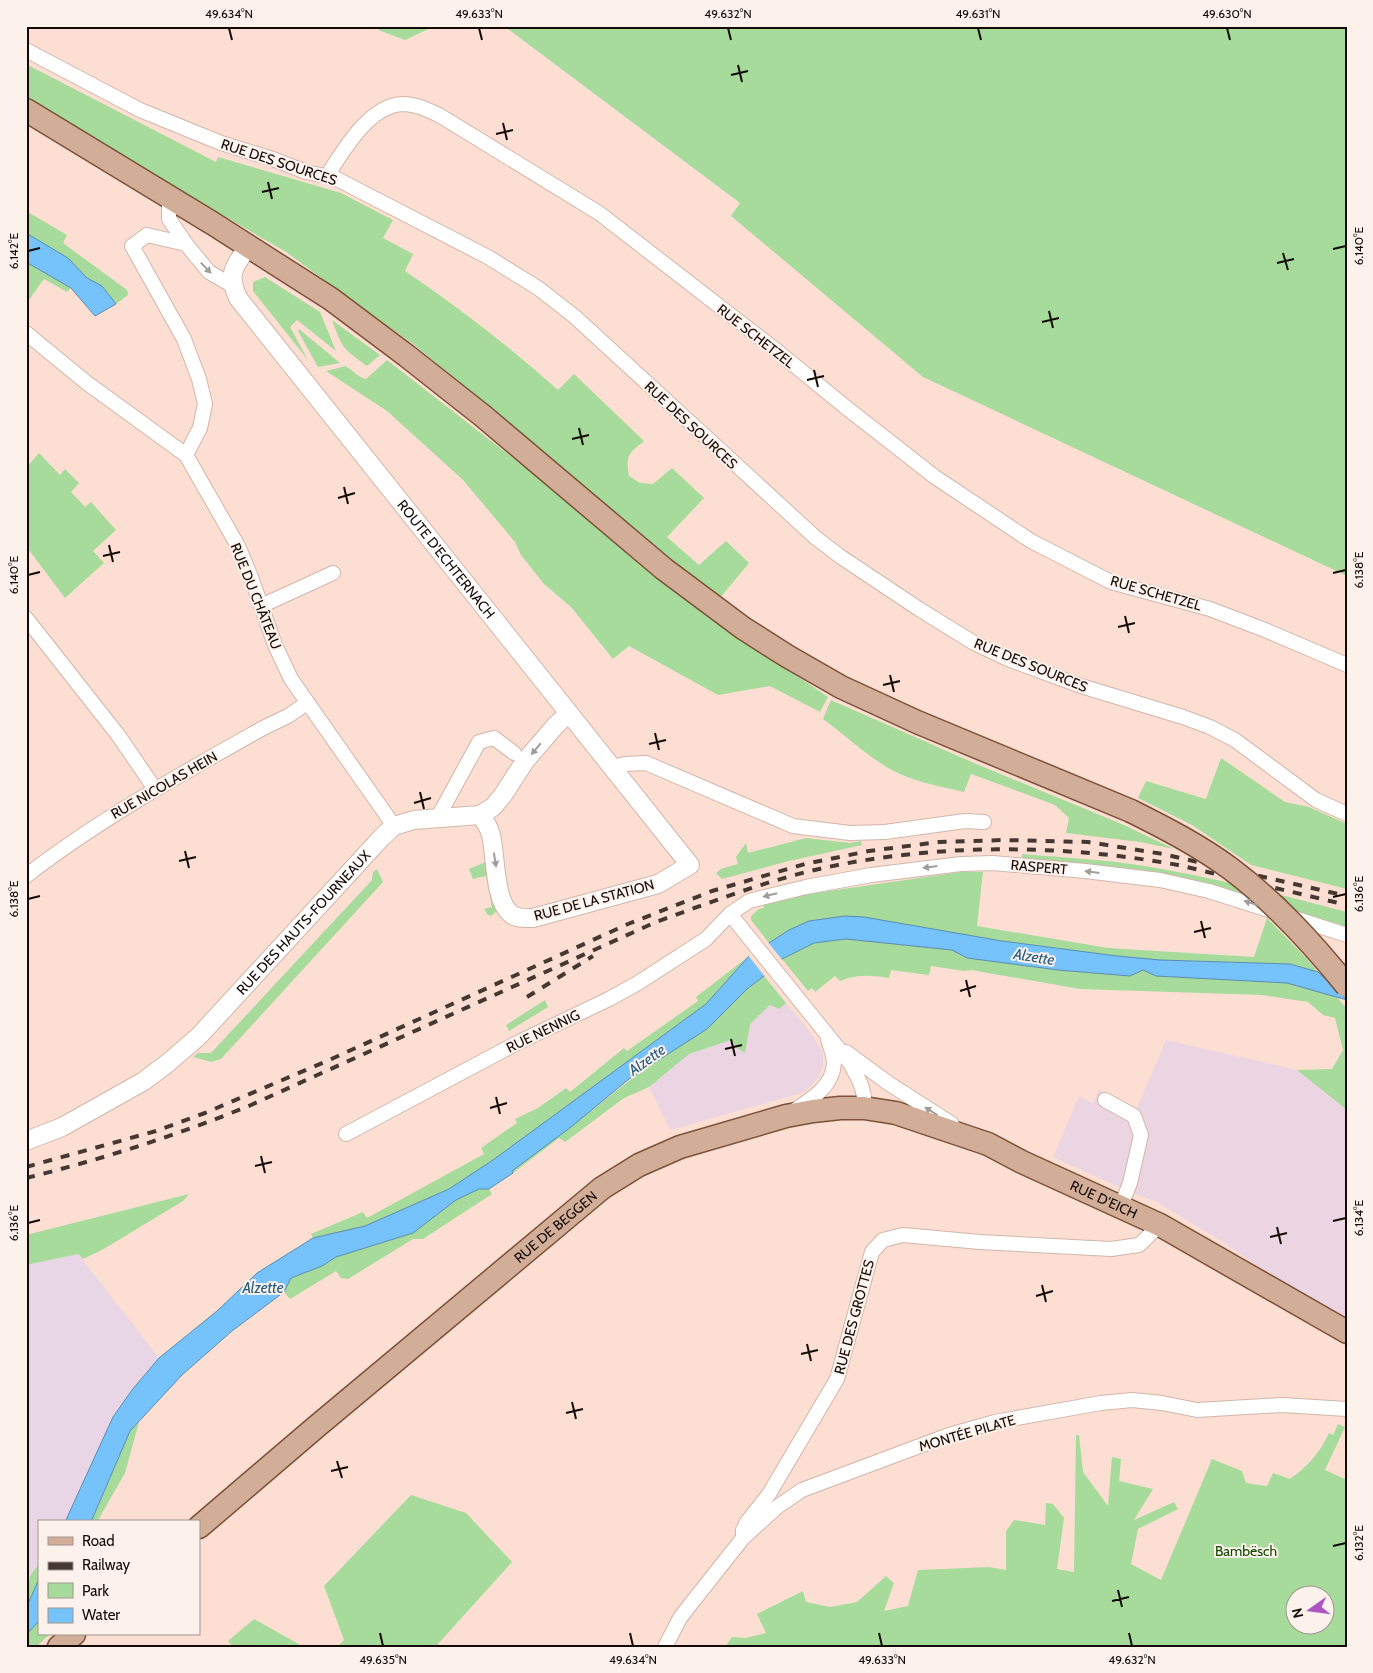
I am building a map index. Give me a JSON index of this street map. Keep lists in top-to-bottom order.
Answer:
{
  "streets": {
    "main road": ["RUE D'EICH", "RUE DE BEGGEN"],
    "street": [
      "RUE DES SOURCES",
      "RUE SCHETZEL",
      "ROUTE D'ECHTERNACH",
      "RUE DU CHÂTEAU",
      "RUE NICOLAS HEIN",
      "RASPERT",
      "RUE DE LA STATION",
      "RUE DES HAUTS-FOURNEAUX",
      "RUE NENNIG",
      "RUE DES GROTTES",
      "MONTÉE PILATE"
    ]
  },
  "crossings": [
    ["RUE DES SOURCES", "RUE SCHETZEL"],
    ["ROUTE D'ECHTERNACH", "RUE DE LA STATION"],
    ["RUE DU CHÂTEAU", "RUE NICOLAS HEIN"],
    ["RUE DU CHÂTEAU", "RUE DES HAUTS-FOURNEAUX"],
    ["RASPERT", "RUE NENNIG"],
    ["RUE DE LA STATION", "RUE DES HAUTS-FOURNEAUX"],
    ["RUE D'EICH", "RUE DE BEGGEN"],
    ["RUE D'EICH", "RUE DES GROTTES"],
    ["RUE DES GROTTES", "MONTÉE PILATE"]
  ],
  "water": ["Alzette"],
  "parks": ["Bambësch"],
  "legend": [
    "Road",
    "Railway",
    "Park",
    "Water"
  ],
  "north": "left",
  "coordinates": [
    "49.634°N",
    "49.633°N",
    "49.632°N",
    "49.631°N",
    "49.630°N",
    "6.140°E",
    "6.142°E",
    "6.138°E",
    "6.136°E",
    "6.134°E",
    "6.132°E",
    "49.635°N"
  ]
}
